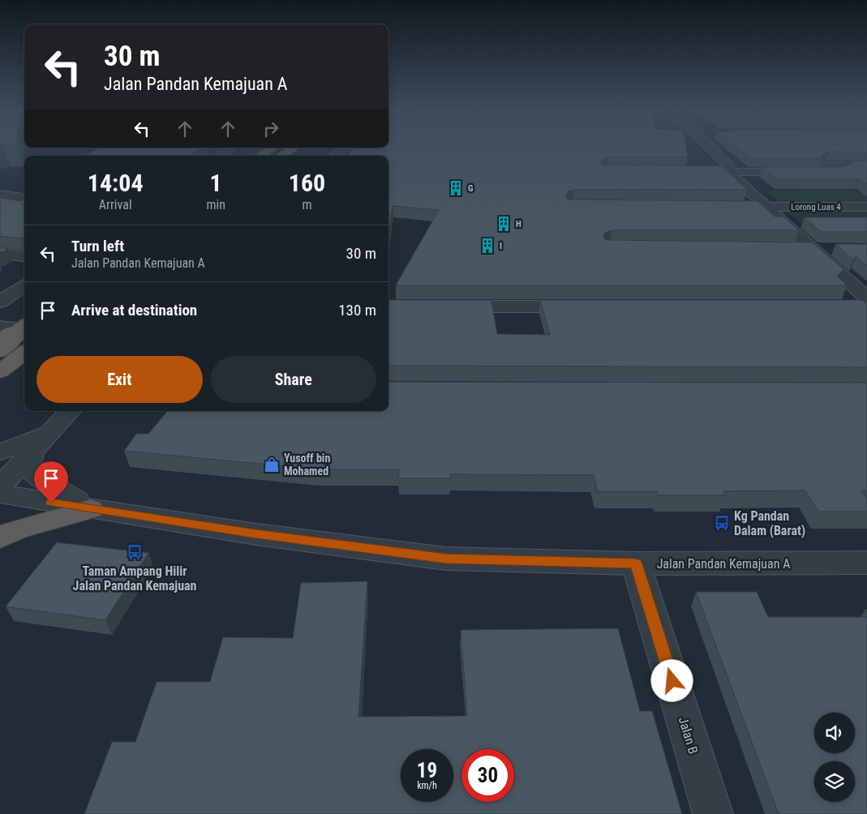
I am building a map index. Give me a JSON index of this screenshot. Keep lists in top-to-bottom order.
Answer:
{
  "streets": {
    "street": ["Lorong Luas 4", "Jalan Pandan Kemajuan A", "Jalan B"]
  },
  "crossings": [
    ["Jalan Pandan Kemajuan A", "Jalan B"]
  ],
  "places": {
    "building": ["G", "H", "I"],
    "shop": ["Yusoff bin Mohamed"],
    "bus stop": ["Kg Pandan Dalam (Barat)", "Taman Ampang Hilir Jalan Pandan Kemajuan"]
  },
  "page": {
    "turn": ["30 m", "Jalan Pandan Kemajuan A"],
    "eta": [
      "14:04",
      "Arrival",
      "1",
      "min",
      "160",
      "m"
    ],
    "list": [
      {
        "name": "Turn left",
        "note": "Jalan Pandan Kemajuan A",
        "value": "30 m"
      },
      {
        "name": "Arrive at destination",
        "value": "130 m"
      }
    ],
    "buttons": ["Exit", "Share"],
    "speed": "19 km/h",
    "limit": "30"
  }
}
